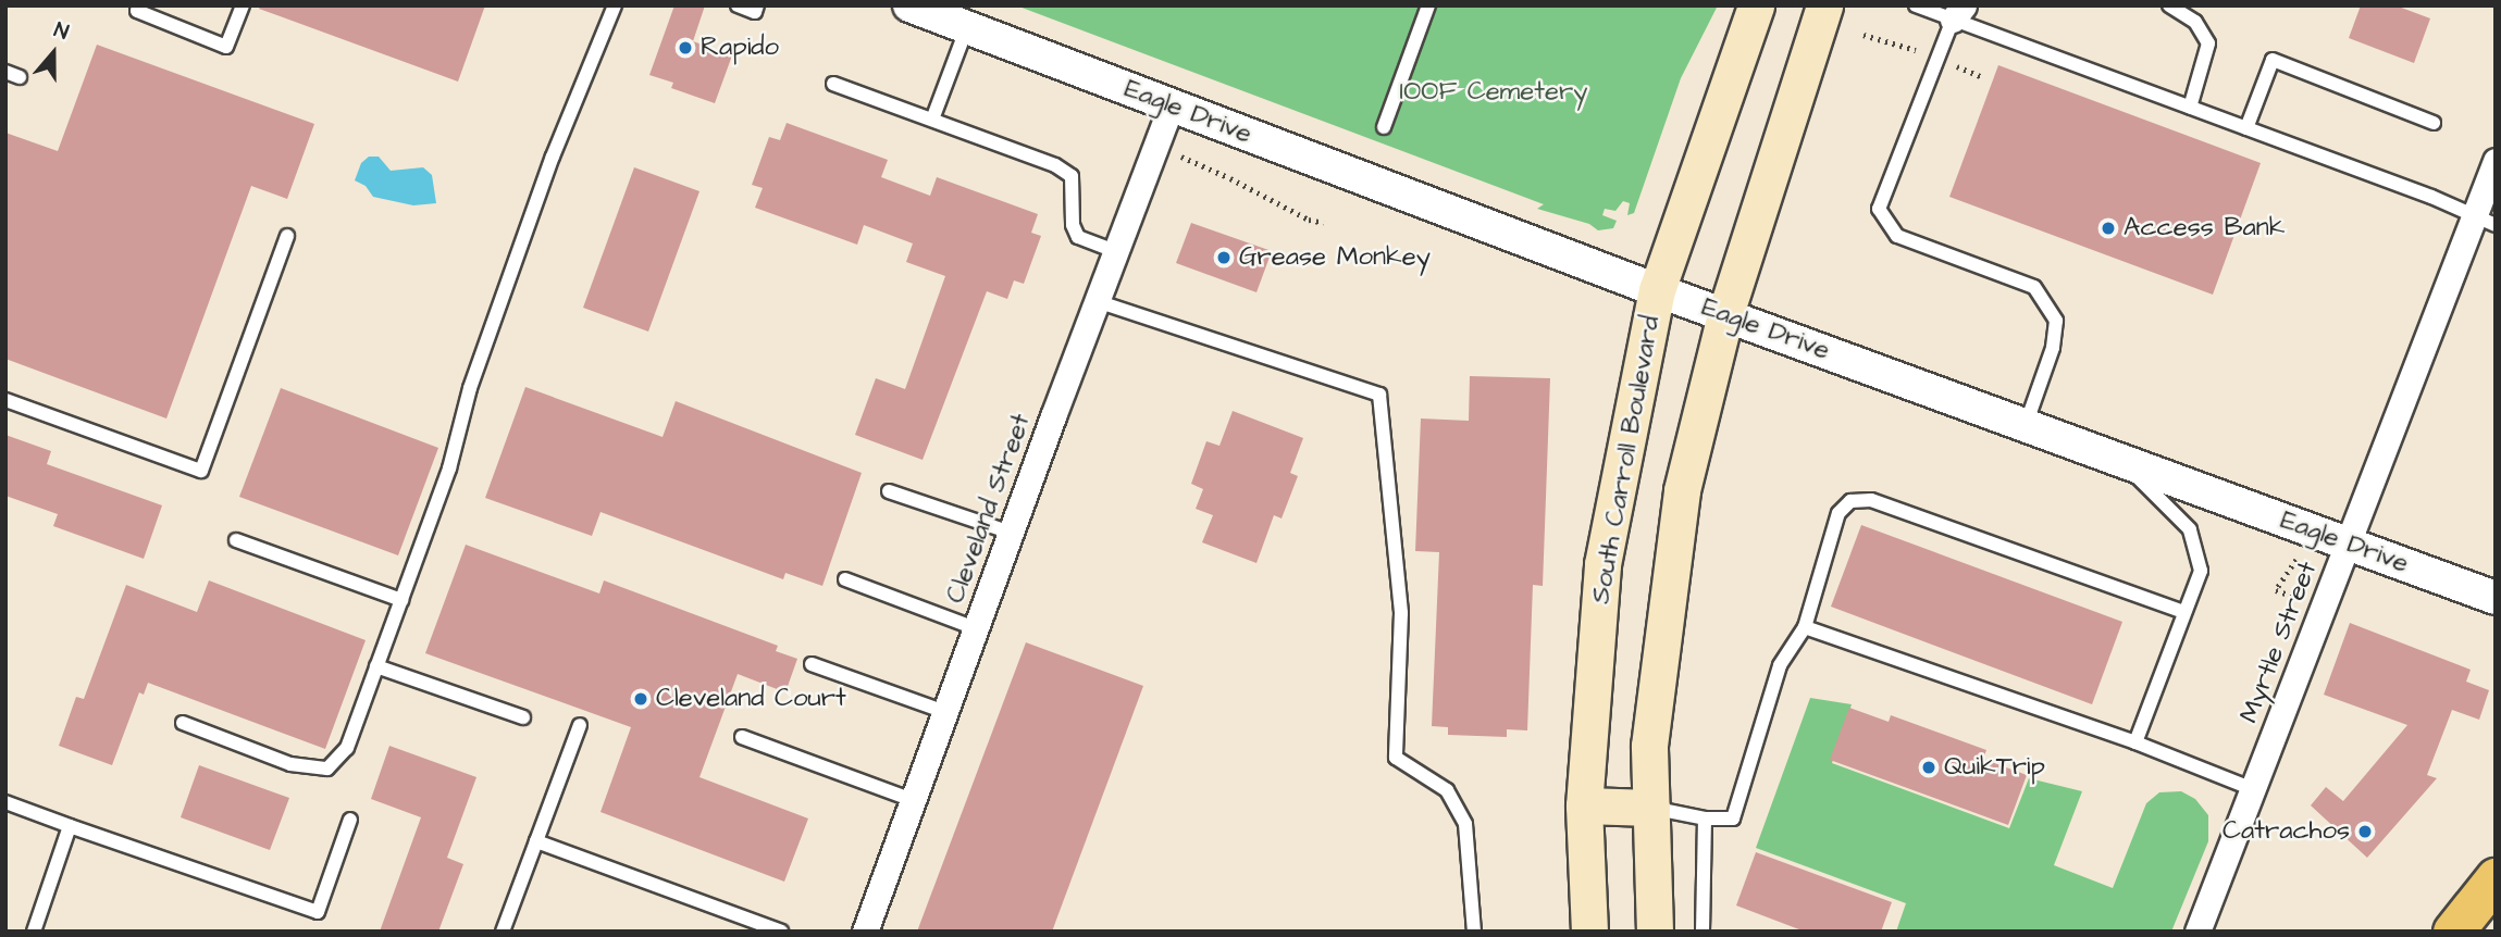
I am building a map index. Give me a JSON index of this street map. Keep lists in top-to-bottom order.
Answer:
{
  "streets": {
    "main road": ["South Carroll Boulevard"],
    "street": ["Eagle Drive", "Cleveland Street", "Myrtle Street"]
  },
  "crossings": [
    ["Eagle Drive", "South Carroll Boulevard"],
    ["Eagle Drive", "Cleveland Street"],
    ["Eagle Drive", "Myrtle Street"]
  ],
  "parks": ["IOOF Cemetery"],
  "places": [
    "Rapido",
    "Access Bank",
    "Grease Monkey",
    "Cleveland Court",
    "QuikTrip",
    "Catrachos"
  ],
  "north": "top"
}
